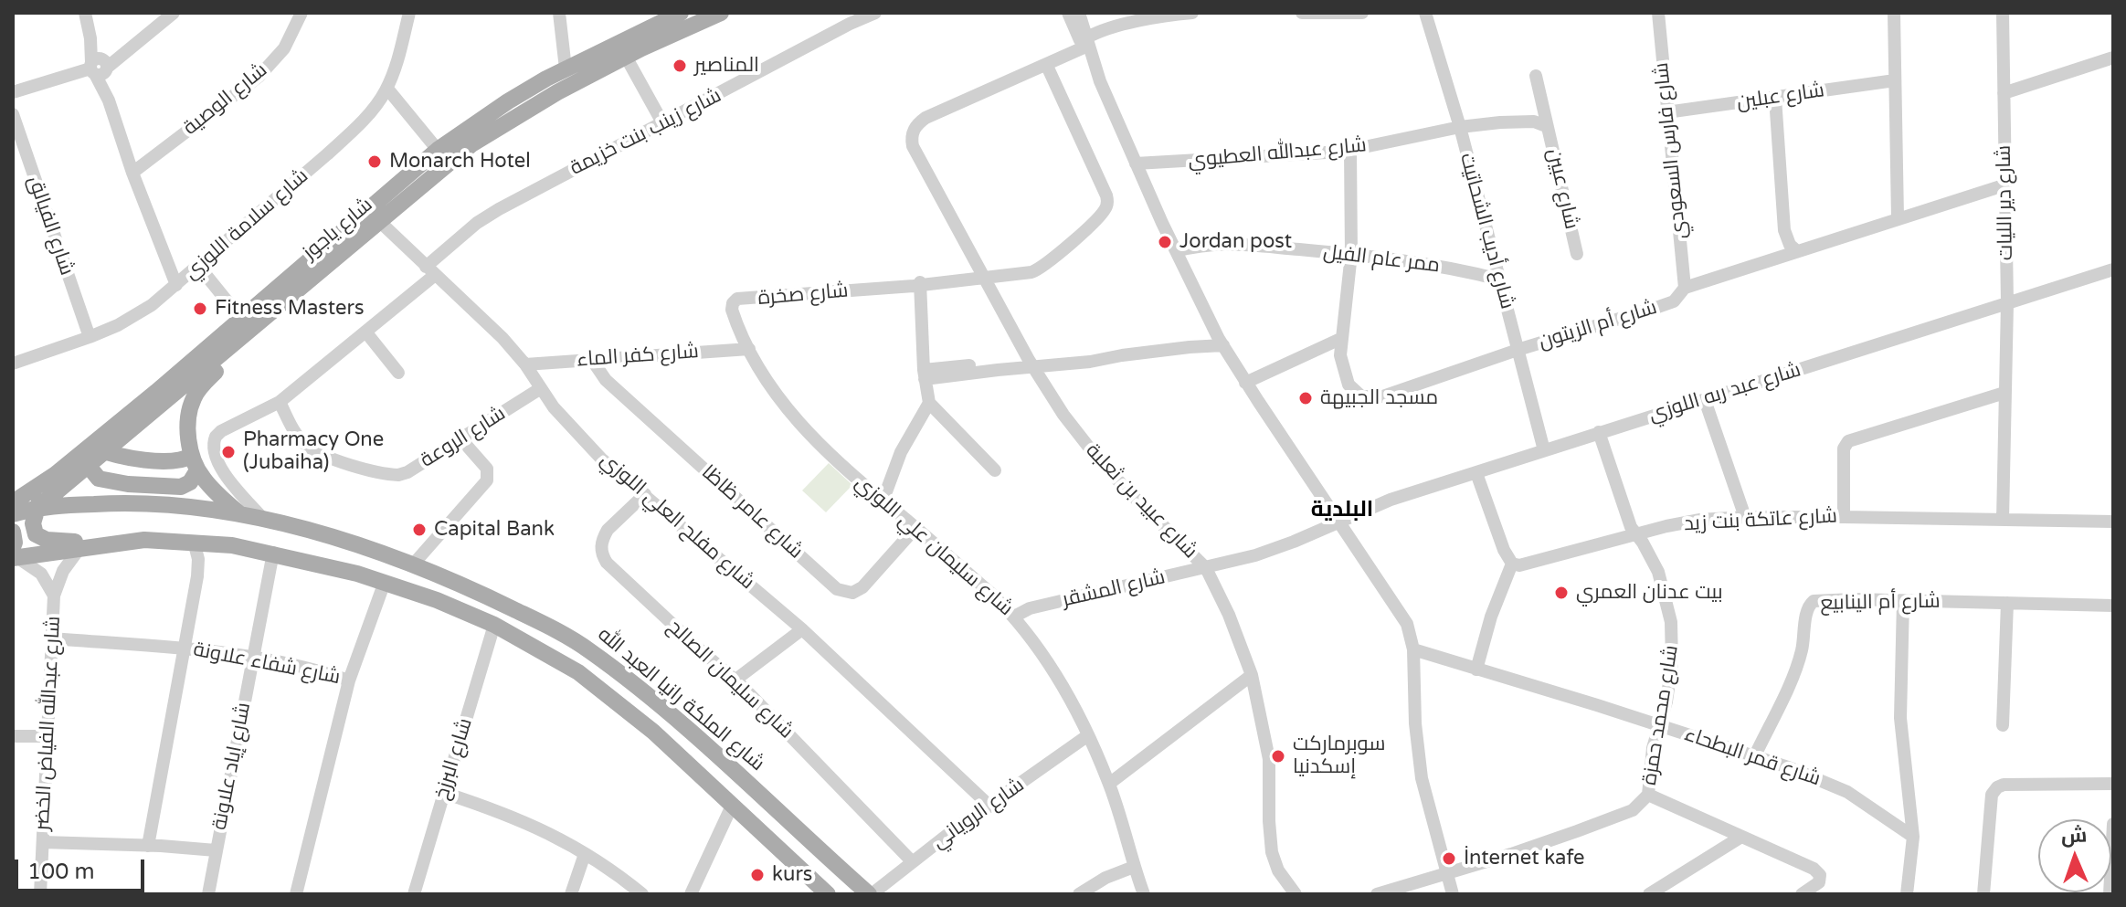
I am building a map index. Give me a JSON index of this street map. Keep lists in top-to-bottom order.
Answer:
{
  "streets": {
    "main road": ["شارع ياجوز", "شارع الملكة رانيا العبد الله"],
    "street": [
      "شارع عبلين",
      "شارع الوصية",
      "شارع زينب بنت خزيمة",
      "شارع فارس السعودي",
      "شارع عبدالله العطيوي",
      "شارع عبين",
      "شارع دير الليات",
      "شارع سلامة اللوزي",
      "شارع الفيالق",
      "شارع أديب الشحاتيت",
      "ممر عام الفيل",
      "شارع صخرة",
      "شارع أم الزيتون",
      "شارع كفر الماء",
      "شارع عبد ربه اللوزي",
      "شارع الروعة",
      "شارع عبيد بن ثعلبة",
      "شارع عامر ظاظا",
      "شارع عاتكة بنت زيد",
      "شارع مفلح العلي اللوزي",
      "شارع سليمان علي اللوزي",
      "شارع المشقر",
      "شارع أم الينابيع",
      "شارع شفاء علاونة",
      "شارع سليمان الصالح",
      "شارع محمد حمزة",
      "شارع عبدالله الفياض الخضر",
      "شارع قمر البطحاء",
      "شارع البرزخ",
      "شارع إياد علاونة",
      "شارع الروياني"
    ]
  },
  "crossings": [
    ["شارع عبلين", "شارع فارس السعودي"],
    ["شارع زينب بنت خزيمة", "شارع مفلح العلي اللوزي"],
    ["شارع فارس السعودي", "شارع أم الزيتون"],
    ["شارع عبدالله العطيوي", "شارع عبين"],
    ["شارع عبدالله العطيوي", "شارع أديب الشحاتيت"],
    ["شارع عبين", "شارع أديب الشحاتيت"],
    ["شارع دير الليات", "شارع أم الزيتون"],
    ["شارع دير الليات", "شارع عبد ربه اللوزي"],
    ["شارع دير الليات", "شارع عاتكة بنت زيد"],
    ["شارع سلامة اللوزي", "شارع الفيالق"],
    ["شارع ياجوز", "شارع مفلح العلي اللوزي"],
    ["شارع أديب الشحاتيت", "ممر عام الفيل"],
    ["شارع أديب الشحاتيت", "شارع أم الزيتون"],
    ["شارع أديب الشحاتيت", "شارع عبد ربه اللوزي"],
    ["شارع صخرة", "شارع عبيد بن ثعلبة"],
    ["شارع صخرة", "شارع سليمان علي اللوزي"],
    ["شارع كفر الماء", "شارع عامر ظاظا"],
    ["شارع كفر الماء", "شارع مفلح العلي اللوزي"],
    ["شارع كفر الماء", "شارع سليمان علي اللوزي"],
    ["شارع عبد ربه اللوزي", "شارع المشقر"],
    ["شارع عبد ربه اللوزي", "شارع محمد حمزة"],
    ["شارع الروعة", "شارع مفلح العلي اللوزي"],
    ["شارع عبيد بن ثعلبة", "شارع المشقر"],
    ["شارع عامر ظاظا", "شارع سليمان علي اللوزي"],
    ["شارع عاتكة بنت زيد", "شارع محمد حمزة"],
    ["شارع مفلح العلي اللوزي", "شارع سليمان الصالح"],
    ["شارع مفلح العلي اللوزي", "شارع الروياني"],
    ["شارع سليمان علي اللوزي", "شارع المشقر"],
    ["شارع سليمان علي اللوزي", "شارع الروياني"],
    ["شارع أم الينابيع", "شارع قمر البطحاء"],
    ["شارع شفاء علاونة", "شارع عبدالله الفياض الخضر"],
    ["شارع شفاء علاونة", "شارع إياد علاونة"],
    ["شارع سليمان الصالح", "شارع الروياني"],
    ["شارع الملكة رانيا العبد الله", "شارع الروياني"],
    ["شارع محمد حمزة", "شارع قمر البطحاء"]
  ],
  "districts": ["البلدية"],
  "places": [
    "المناصير",
    "Monarch Hotel",
    "Jordan post",
    "Fitness Masters",
    "مسجد الجبيهة",
    "Pharmacy One (Jubaiha)",
    "Capital Bank",
    "بيت عدنان العمري",
    "سوبرماركت إسكدنيا",
    "İnternet kafe",
    "kurs"
  ],
  "scale_bar": "100 m",
  "north": "top"
}
